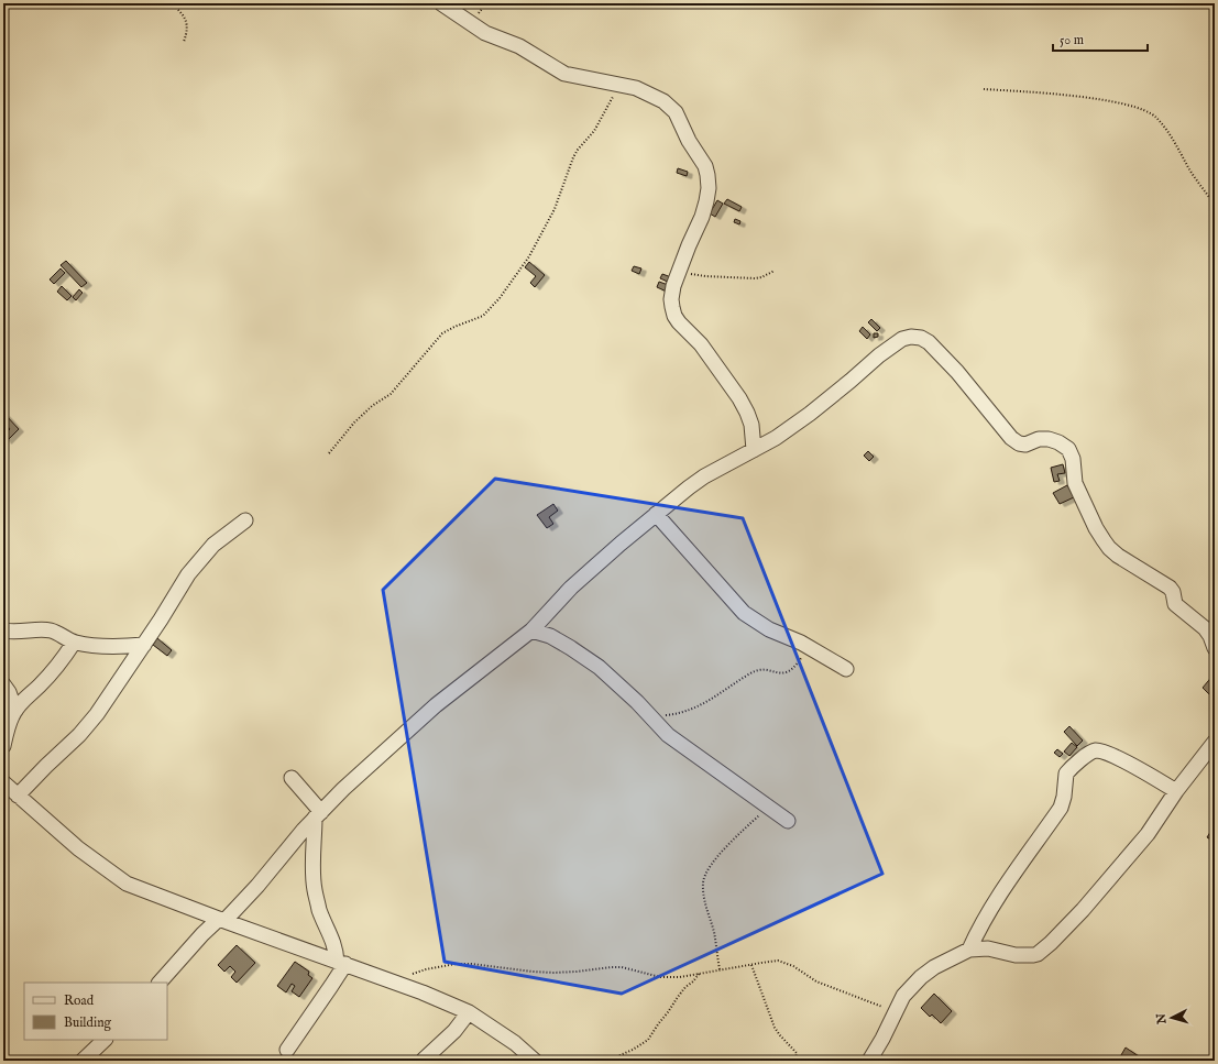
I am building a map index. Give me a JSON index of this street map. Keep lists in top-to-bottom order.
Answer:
{
  "legend": ["Road", "Building"],
  "scale_bar": "50 m",
  "north": "left"
}
